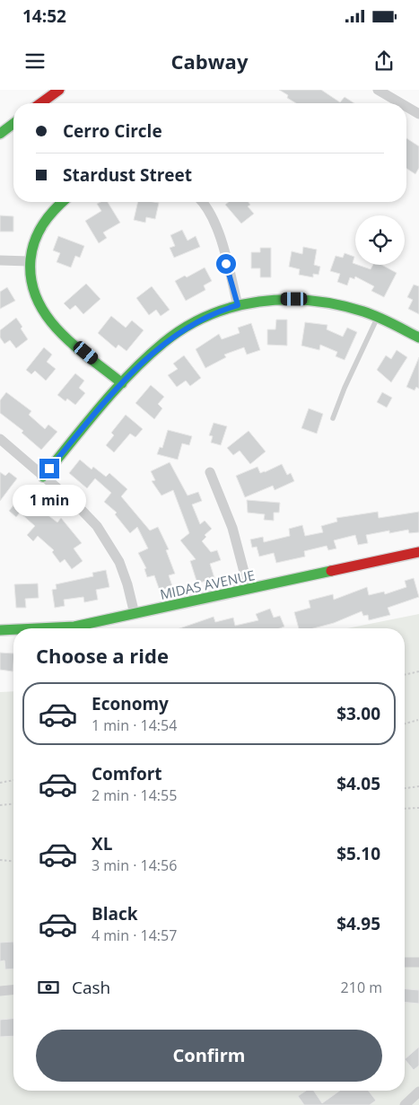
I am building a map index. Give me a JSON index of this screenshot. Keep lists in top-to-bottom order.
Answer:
{
  "streets": {
    "street": ["MIDAS AVENUE"]
  },
  "page": {
    "status": "14:52",
    "header": "Cabway",
    "banner": ["Cerro Circle", "Stardust Street"],
    "bubble": "1 min",
    "heading": "Choose a ride",
    "list": [
      {
        "name": "Economy",
        "note": "1 min · 14:54",
        "value": "$3.00"
      },
      {
        "name": "Comfort",
        "note": "2 min · 14:55",
        "value": "$4.05"
      },
      {
        "name": "XL",
        "note": "3 min · 14:56",
        "value": "$5.10"
      },
      {
        "name": "Black",
        "note": "4 min · 14:57",
        "value": "$4.95"
      }
    ],
    "pay": ["Cash", "210 m"],
    "buttons": "Confirm"
  }
}
